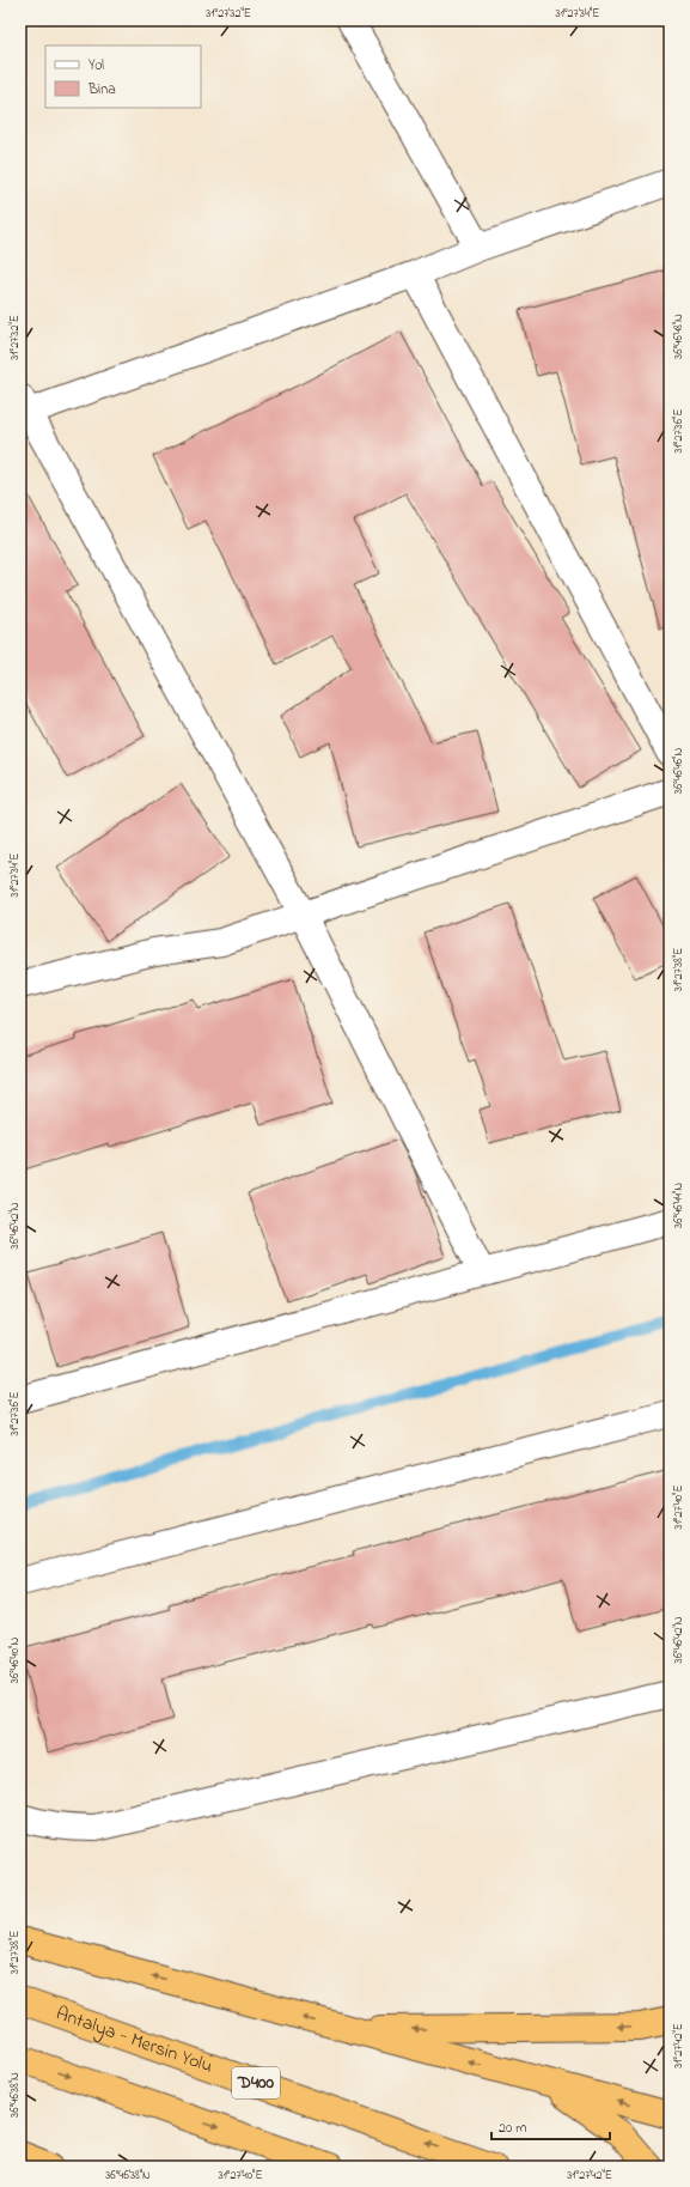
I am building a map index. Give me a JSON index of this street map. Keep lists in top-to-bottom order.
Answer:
{
  "streets": {
    "highway": ["Antalya - Mersin Yolu", "D400"]
  },
  "legend": ["Yol", "Bina"],
  "scale_bar": "20 m",
  "coordinates": [
    "31°27'32\"E",
    "31°27'34\"E",
    "36°46'48\"N",
    "31°27'36\"E",
    "36°46'46\"N",
    "31°27'38\"E",
    "36°46'44\"N",
    "36°46'42\"N",
    "31°27'40\"E",
    "36°46'40\"N",
    "31°27'42\"E",
    "36°46'38\"N"
  ]
}
